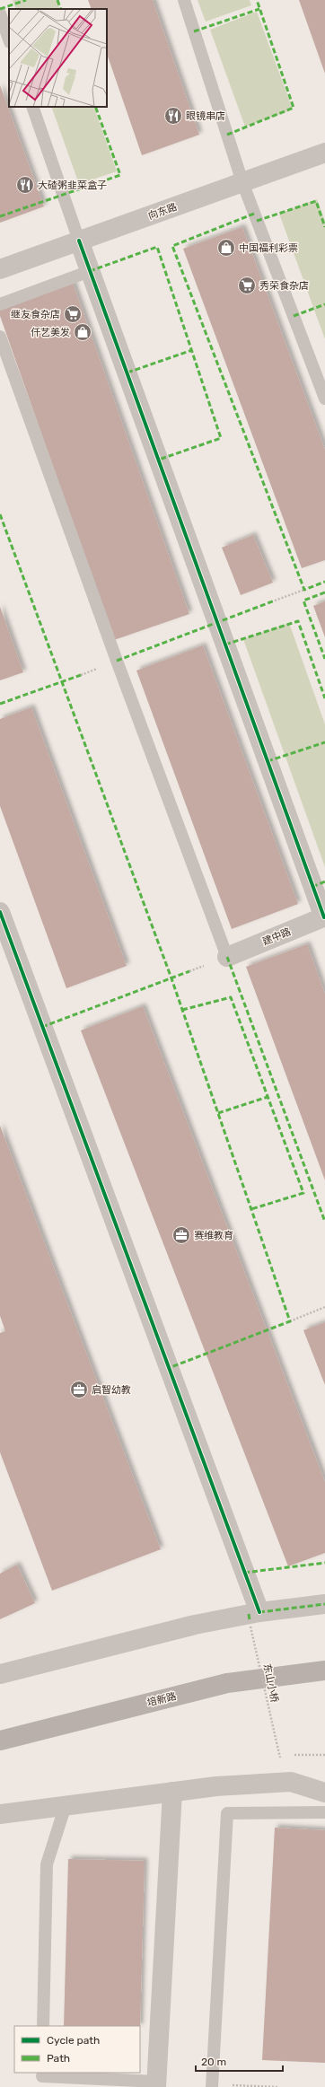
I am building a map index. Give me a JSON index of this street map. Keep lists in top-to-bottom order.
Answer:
{
  "streets": {
    "main road": ["培新路"],
    "street": ["向东路", "建中路"],
    "path": ["东山小桥"]
  },
  "places": {
    "restaurant": ["眼镜串店", "大碴粥韭菜盒子"],
    "shop": ["中国福利彩票", "仟艺美发"],
    "supermarket": ["秀荣食杂店", "继友食杂店"],
    "office": ["赛维教育", "启智幼教"]
  },
  "legend": ["Cycle path", "Path"],
  "scale_bar": "20 m"
}
